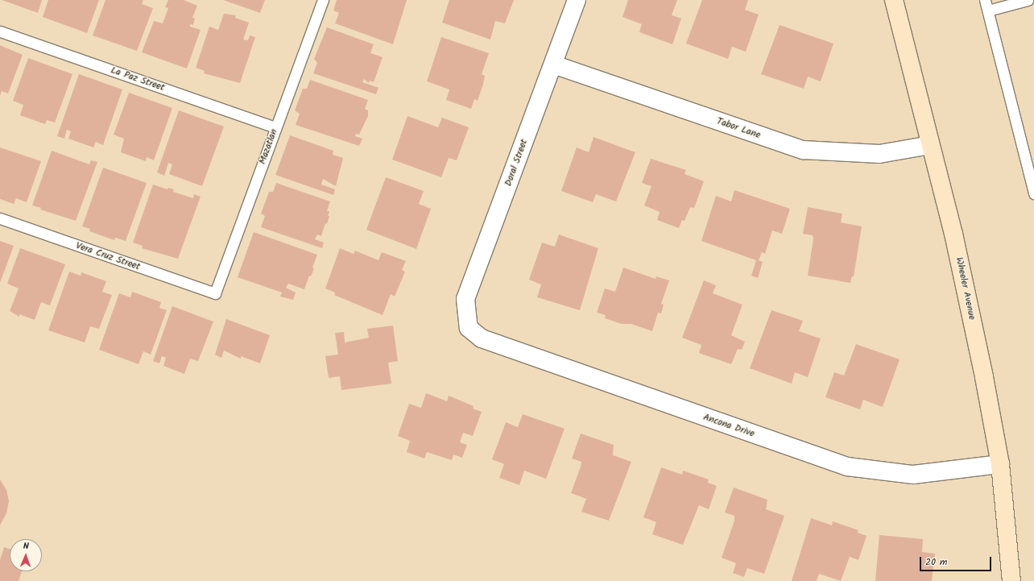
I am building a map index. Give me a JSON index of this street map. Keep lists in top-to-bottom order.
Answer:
{
  "streets": {
    "main road": ["Wheeler Avenue"],
    "street": ["Tabor Lane", "Doral Street", "Ancona Drive"],
    "lane": ["La Paz Street", "Mazatlan", "Vera Cruz Street"]
  },
  "crossings": [
    ["La Paz Street", "Mazatlan"],
    ["Tabor Lane", "Doral Street"],
    ["Tabor Lane", "Wheeler Avenue"],
    ["Mazatlan", "Vera Cruz Street"],
    ["Doral Street", "Ancona Drive"],
    ["Wheeler Avenue", "Ancona Drive"]
  ],
  "scale_bar": "20 m",
  "north": "top"
}
